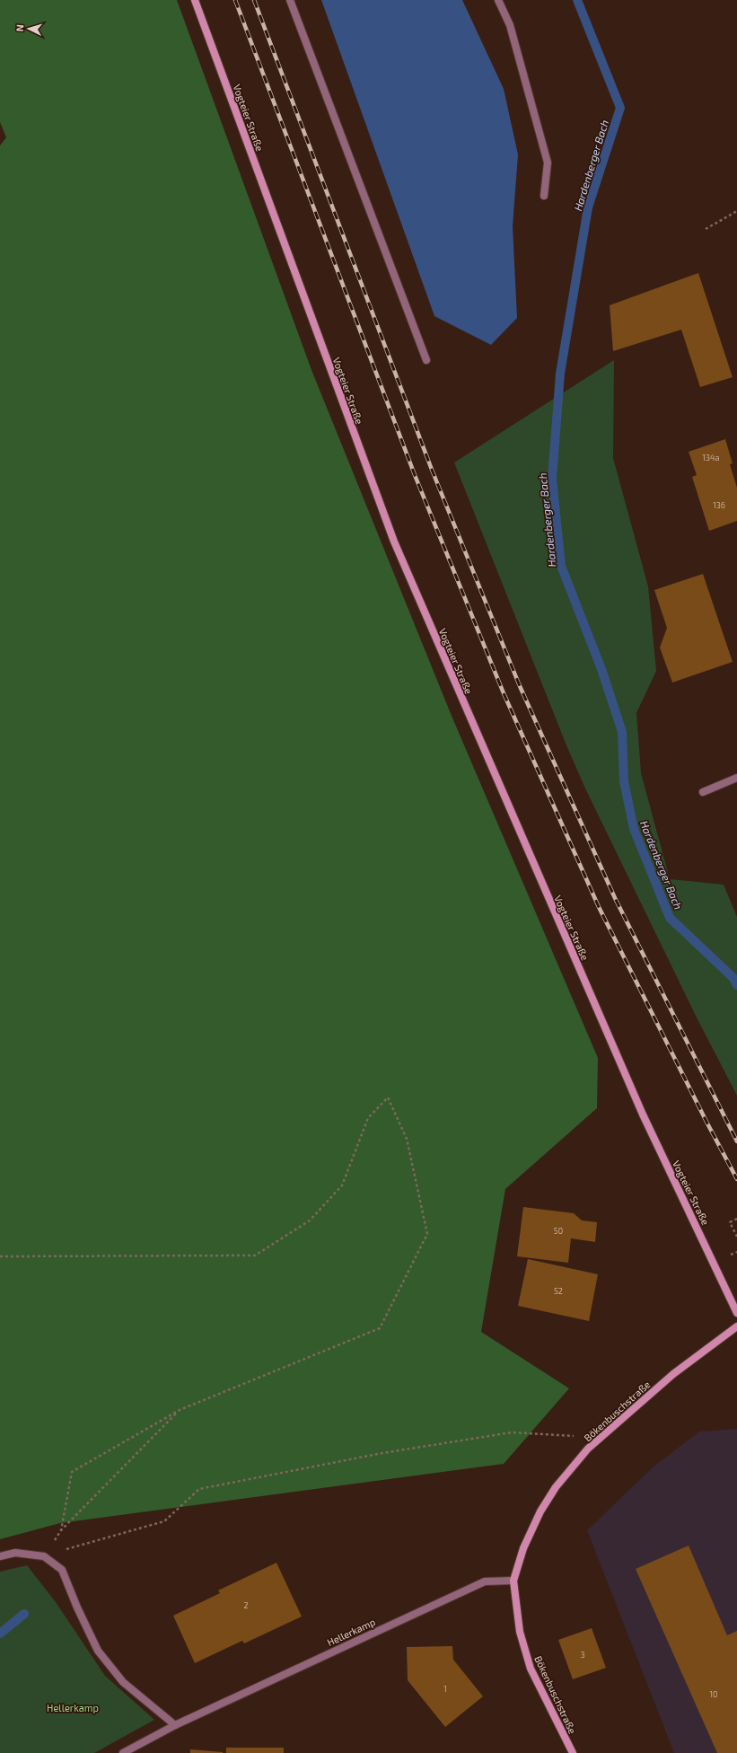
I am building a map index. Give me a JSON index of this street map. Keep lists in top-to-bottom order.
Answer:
{
  "streets": {
    "main road": ["Vogteier Straße", "Bökenbuschstraße"],
    "street": ["Hellerkamp"]
  },
  "crossings": [
    ["Bökenbuschstraße", "Hellerkamp"]
  ],
  "water": ["Hardenberger Bach"],
  "parks": ["Hellerkamp"],
  "house_numbers": [
    "134a",
    "136",
    "50",
    "52",
    "2",
    "3",
    "1",
    "10"
  ],
  "north": "left"
}
